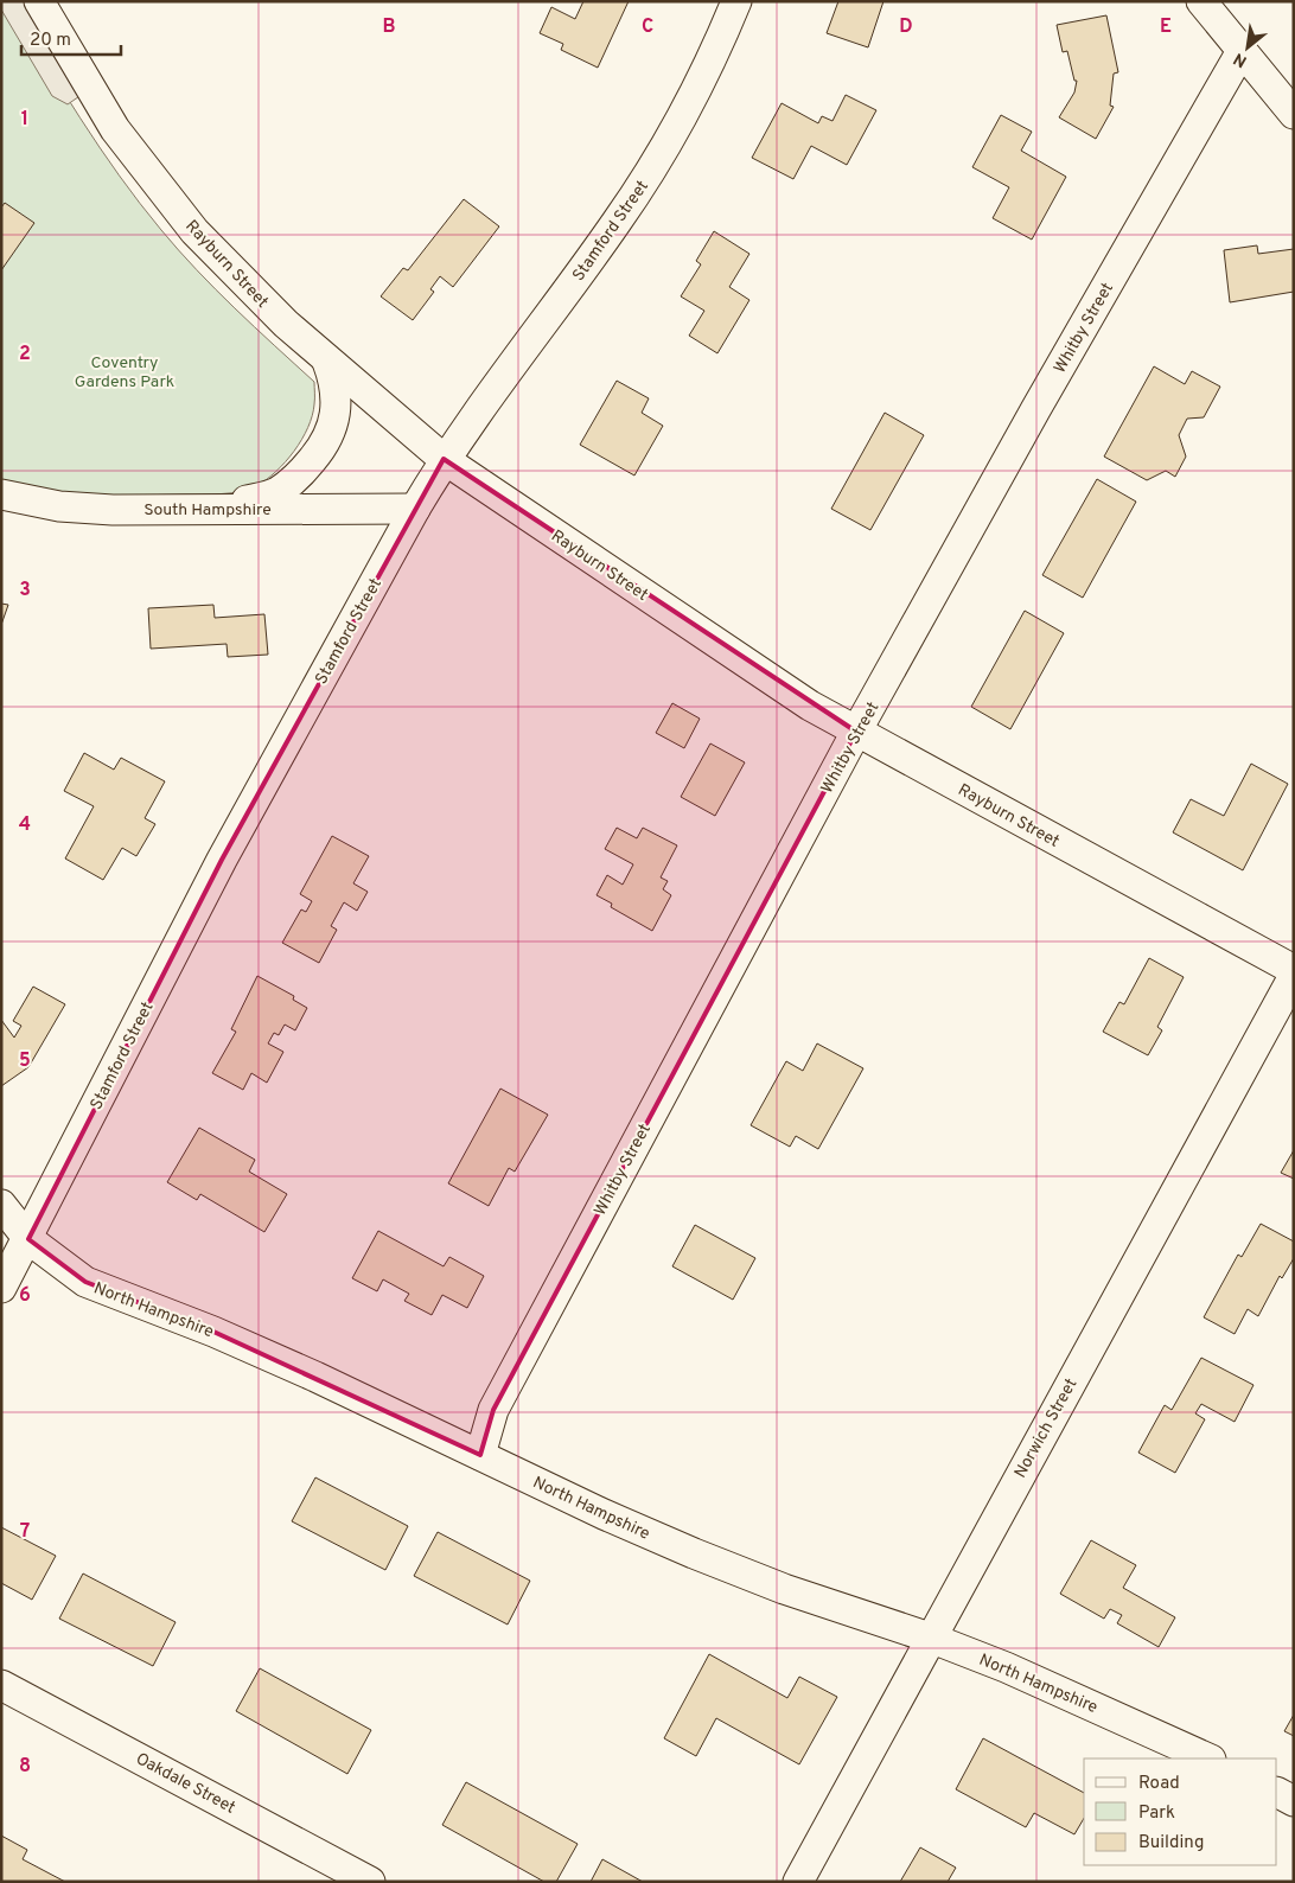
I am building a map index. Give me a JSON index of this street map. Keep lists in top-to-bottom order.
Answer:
{
  "streets": {
    "street": [
      "Stamford Street",
      "Rayburn Street",
      "Whitby Street",
      "South Hampshire",
      "North Hampshire",
      "Norwich Street",
      "Oakdale Street"
    ]
  },
  "crossings": [
    ["Stamford Street", "Rayburn Street"],
    ["Stamford Street", "South Hampshire"],
    ["Stamford Street", "North Hampshire"],
    ["Rayburn Street", "Whitby Street"],
    ["Whitby Street", "North Hampshire"],
    ["North Hampshire", "Norwich Street"]
  ],
  "parks": ["Coventry Gardens Park"],
  "legend": ["Road", "Park", "Building"],
  "scale_bar": "20 m",
  "north": "bottom left",
  "grid": {
    "columns": [
      "B",
      "C",
      "D",
      "E"
    ],
    "rows": [
      "1",
      "2",
      "3",
      "4",
      "5",
      "6",
      "7",
      "8"
    ]
  }
}
